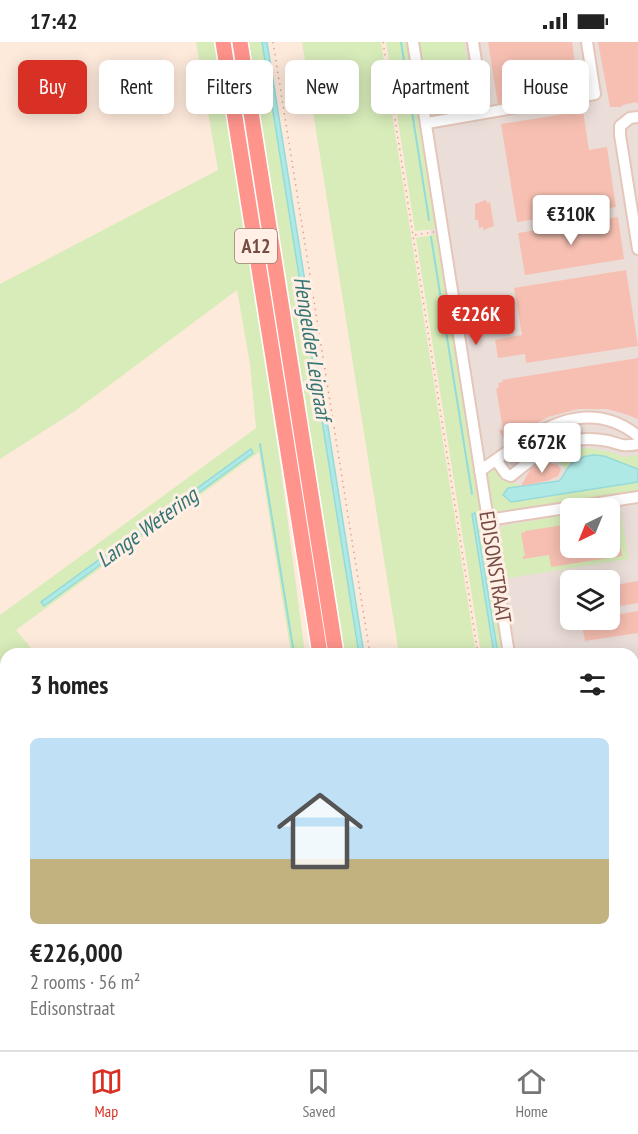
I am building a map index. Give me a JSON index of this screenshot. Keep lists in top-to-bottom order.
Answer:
{
  "streets": {
    "highway": ["A12"],
    "street": ["EDISONSTRAAT"]
  },
  "water": ["Hengelder Leigraaf", "Lange Wetering"],
  "north": "bottom left",
  "page": {
    "status": "17:42",
    "chip": [
      "Buy",
      "Rent",
      "Filters",
      "New",
      "Apartment",
      "House"
    ],
    "price": ["€310K", "€226K", "€672K"],
    "heading": "3 homes",
    "list": [
      {
        "name": "€226,000",
        "note": "2 rooms · 56 m² · Edisonstraat"
      }
    ],
    "tabs": ["Map", "Saved", "Home"]
  }
}
